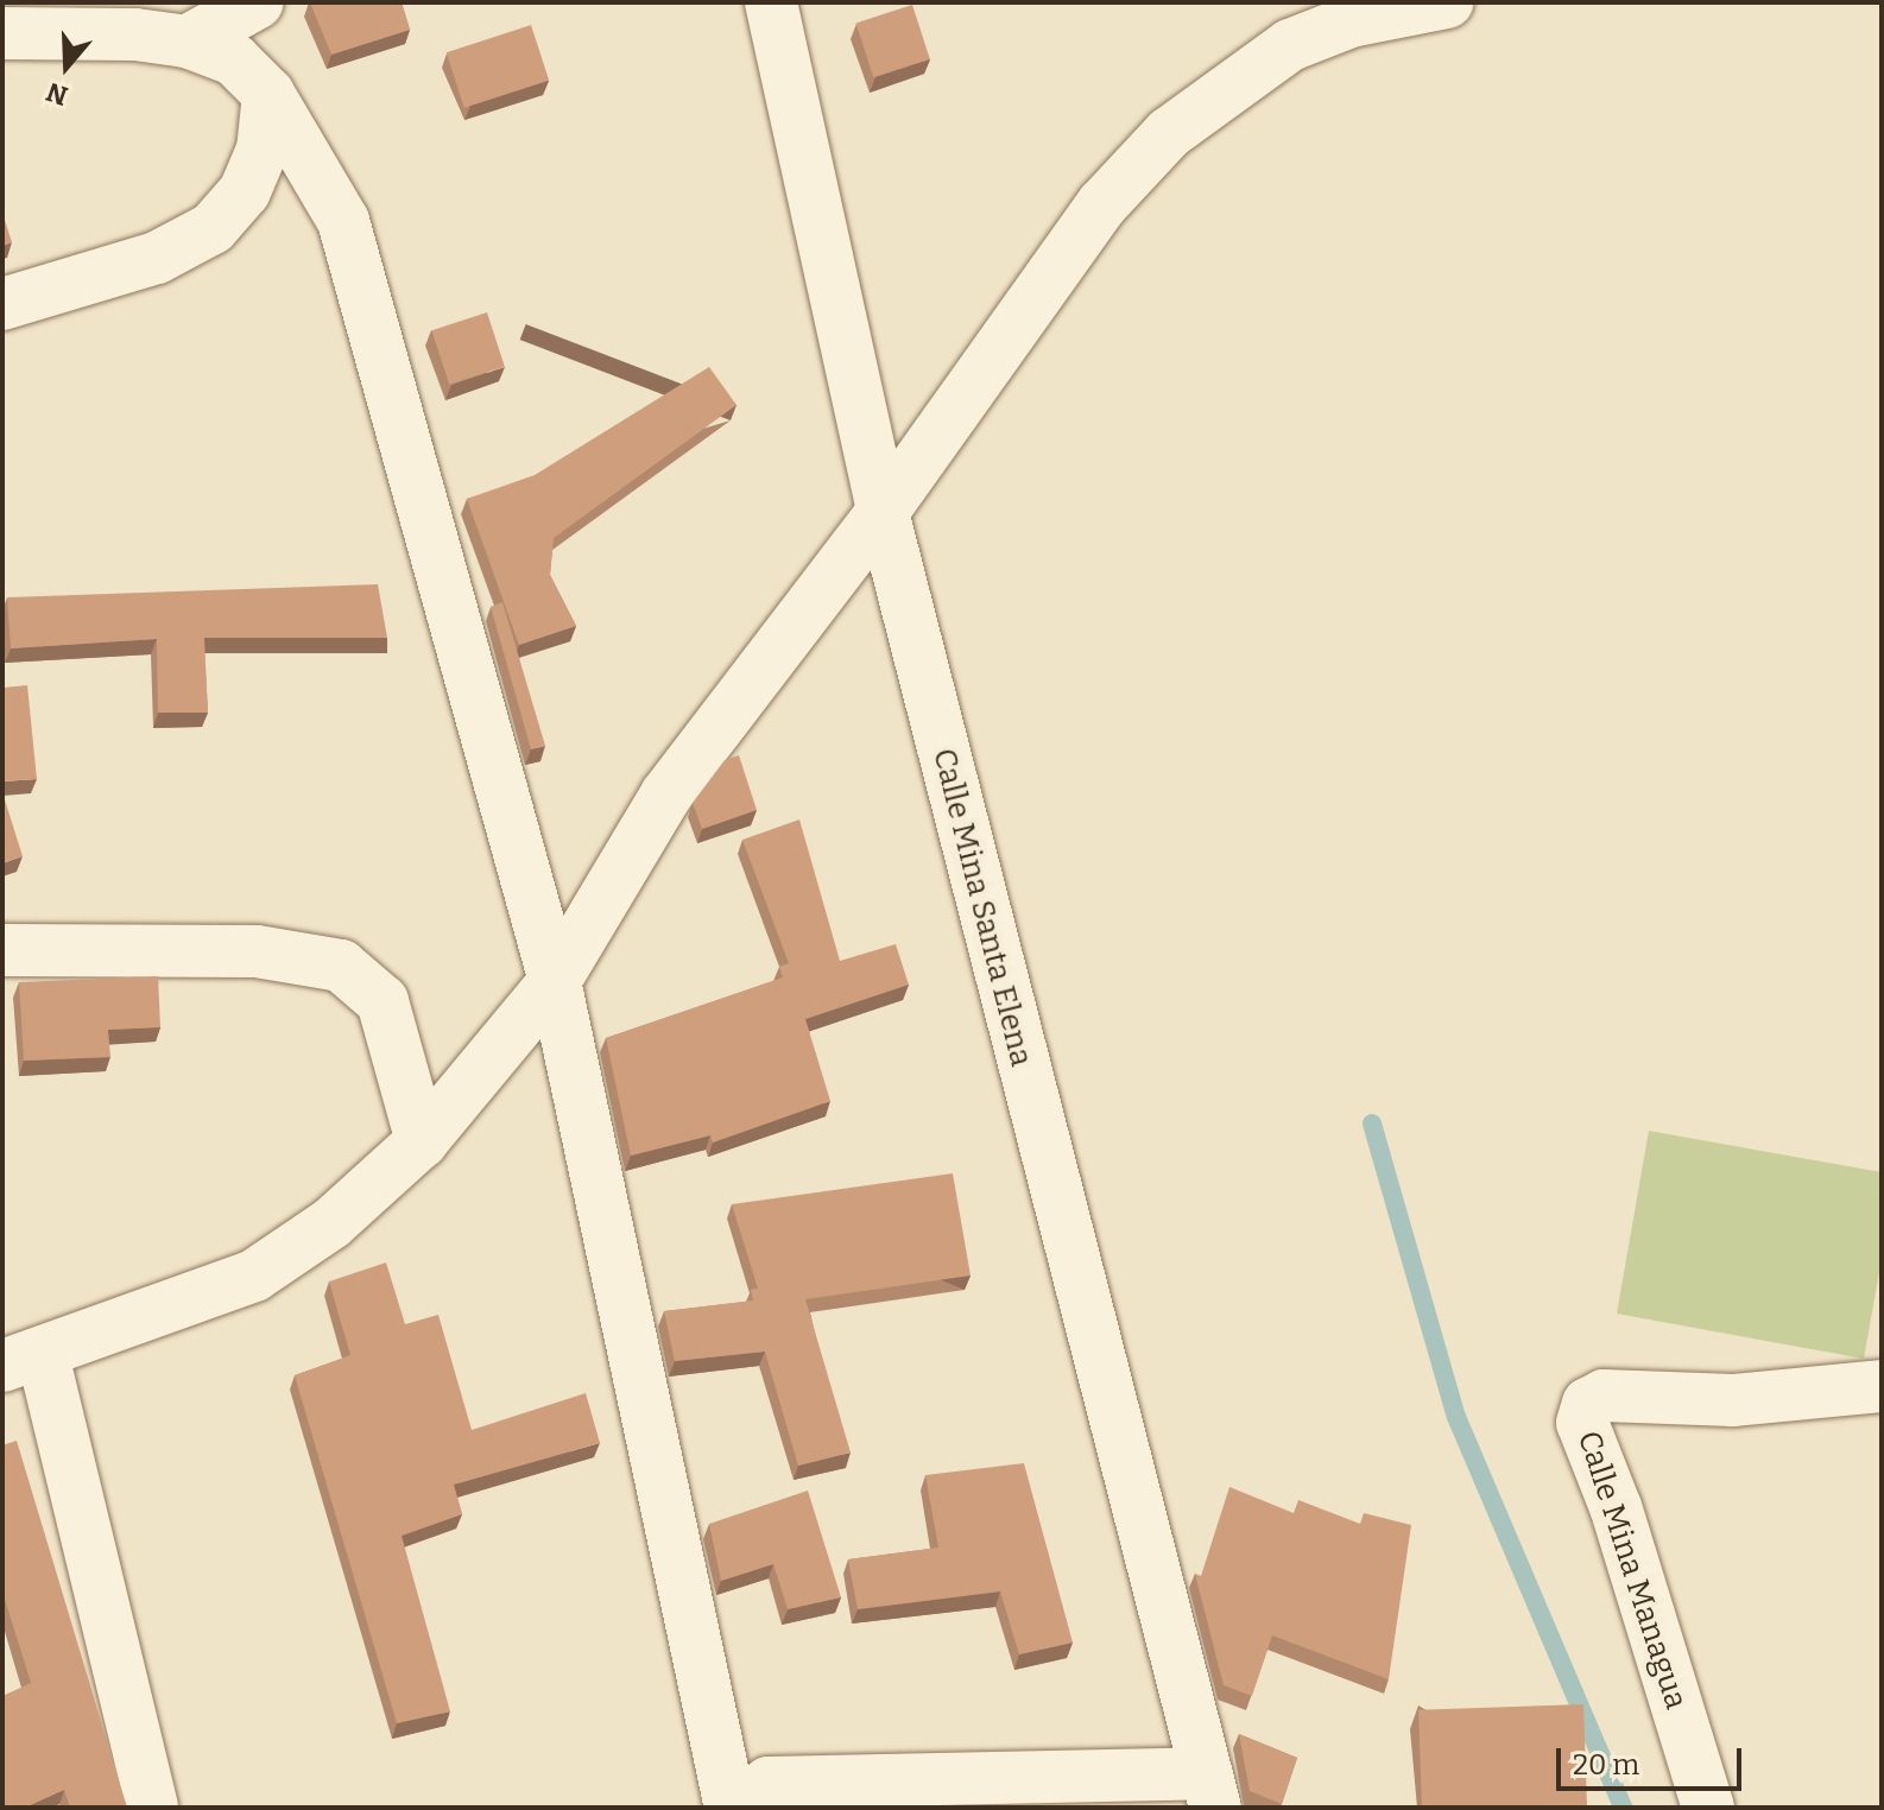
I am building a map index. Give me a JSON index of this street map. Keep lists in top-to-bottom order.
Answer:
{
  "streets": {
    "street": ["Calle Mina Santa Elena", "Calle Mina Managua"]
  },
  "scale_bar": "20 m",
  "north": "bottom"
}
